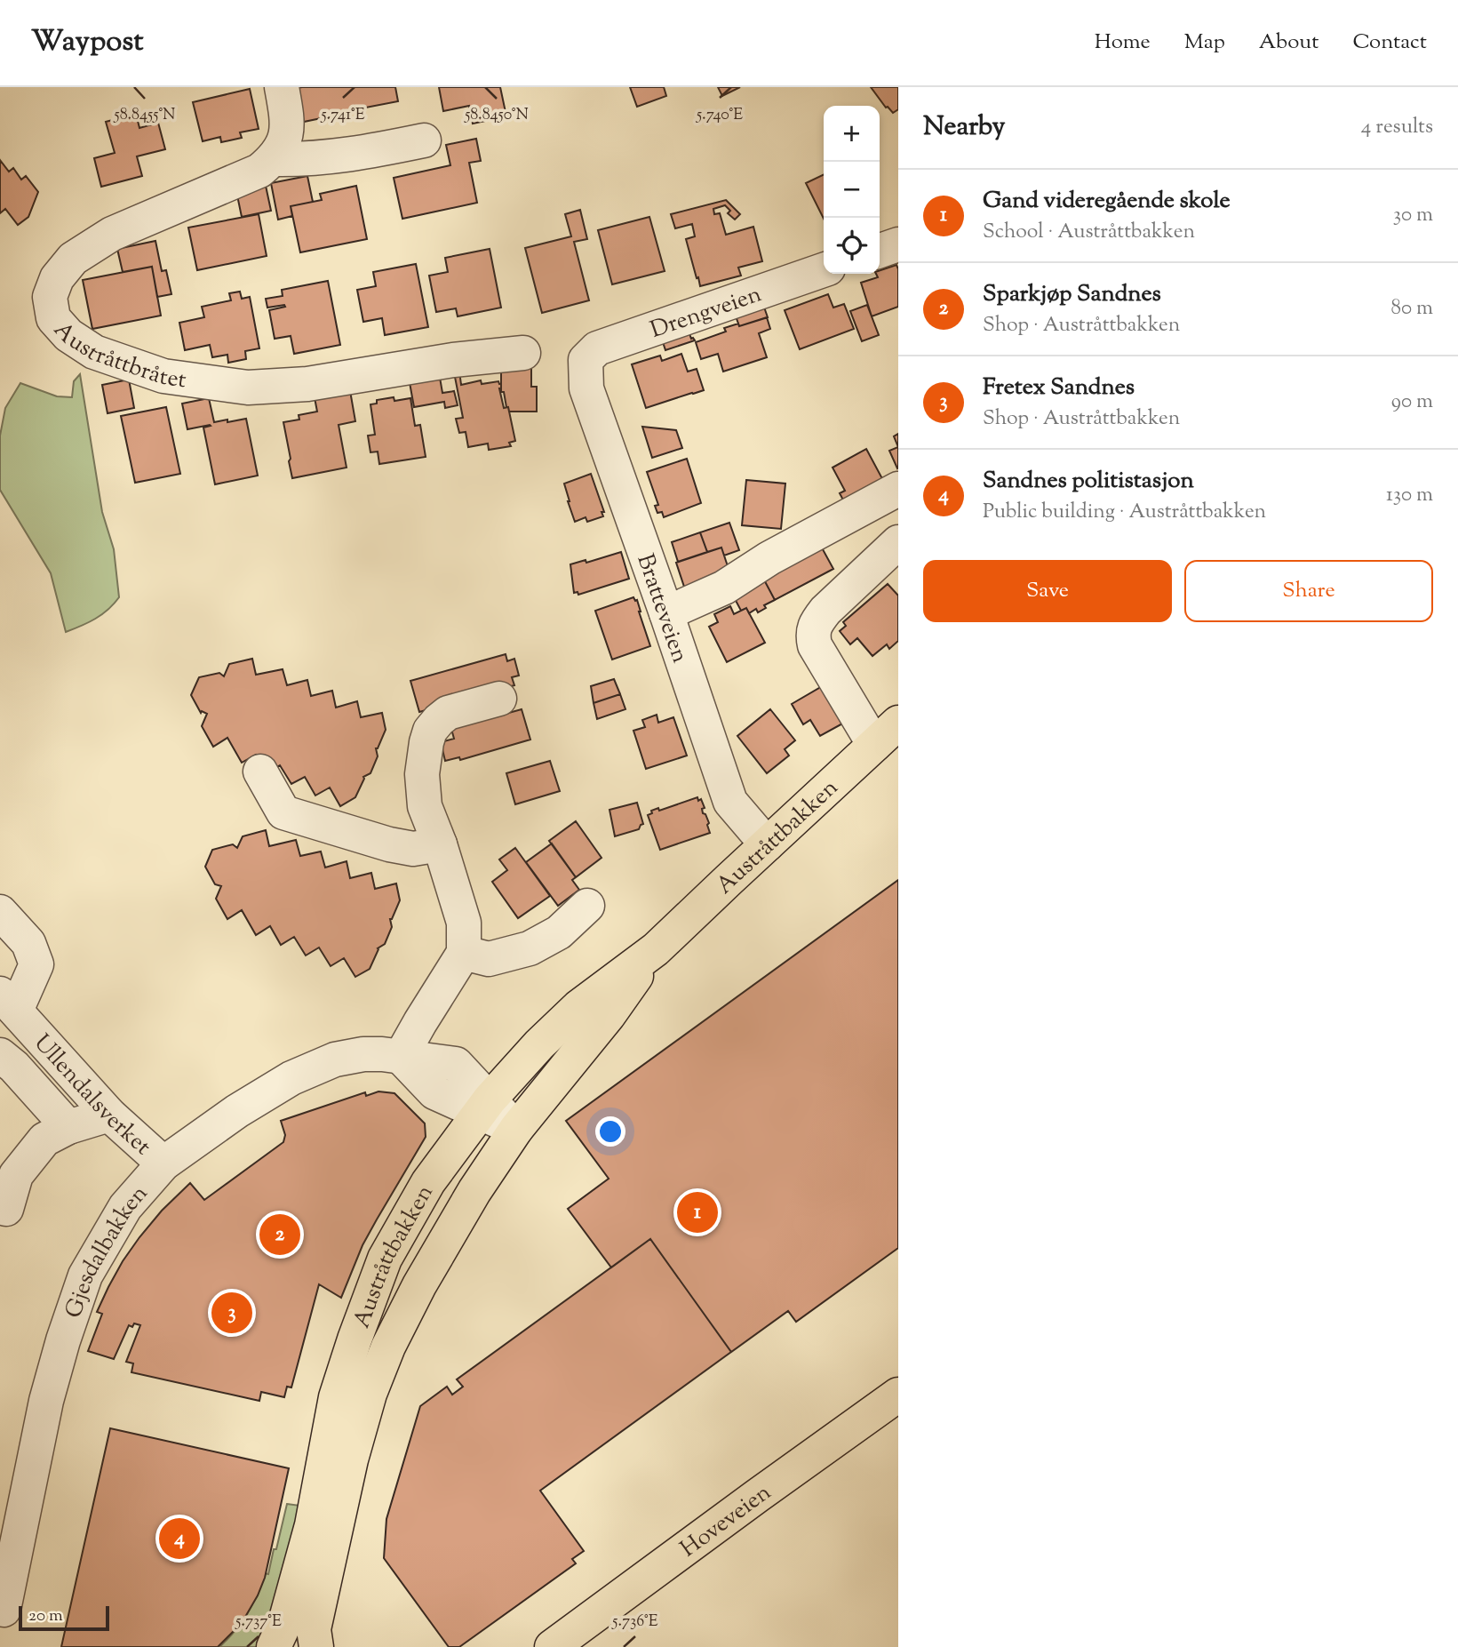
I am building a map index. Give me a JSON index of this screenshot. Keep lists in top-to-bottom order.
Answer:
{
  "streets": {
    "main road": ["Austråttbakken", "Hoveveien"],
    "street": [
      "Drengveien",
      "Austråttbråtet",
      "Bratteveien",
      "Ullendalsverket",
      "Gjesdalbakken"
    ]
  },
  "crossings": [
    ["Drengveien", "Bratteveien"],
    ["Bratteveien", "Austråttbakken"],
    ["Austråttbakken", "Gjesdalbakken"],
    ["Ullendalsverket", "Gjesdalbakken"]
  ],
  "scale_bar": "20 m",
  "page": {
    "header": "Waypost",
    "nav": [
      "Home",
      "Map",
      "About",
      "Contact"
    ],
    "heading": ["Nearby", "4 results"],
    "map_buttons": ["+", "−"],
    "list": [
      {
        "mark": "1",
        "name": "Gand videregående skole",
        "note": "School · Austråttbakken",
        "value": "30 m"
      },
      {
        "mark": "2",
        "name": "Sparkjøp Sandnes",
        "note": "Shop · Austråttbakken",
        "value": "80 m"
      },
      {
        "mark": "3",
        "name": "Fretex Sandnes",
        "note": "Shop · Austråttbakken",
        "value": "90 m"
      },
      {
        "mark": "4",
        "name": "Sandnes politistasjon",
        "note": "Public building · Austråttbakken",
        "value": "130 m"
      }
    ],
    "buttons": ["Save", "Share"],
    "pins": [
      "1",
      "2",
      "3",
      "4"
    ],
    "scale": "20 m"
  },
  "coordinates": [
    "5.741°E",
    "5.740°E",
    "58.8455°N",
    "58.8450°N",
    "5.737°E",
    "5.736°E"
  ]
}
